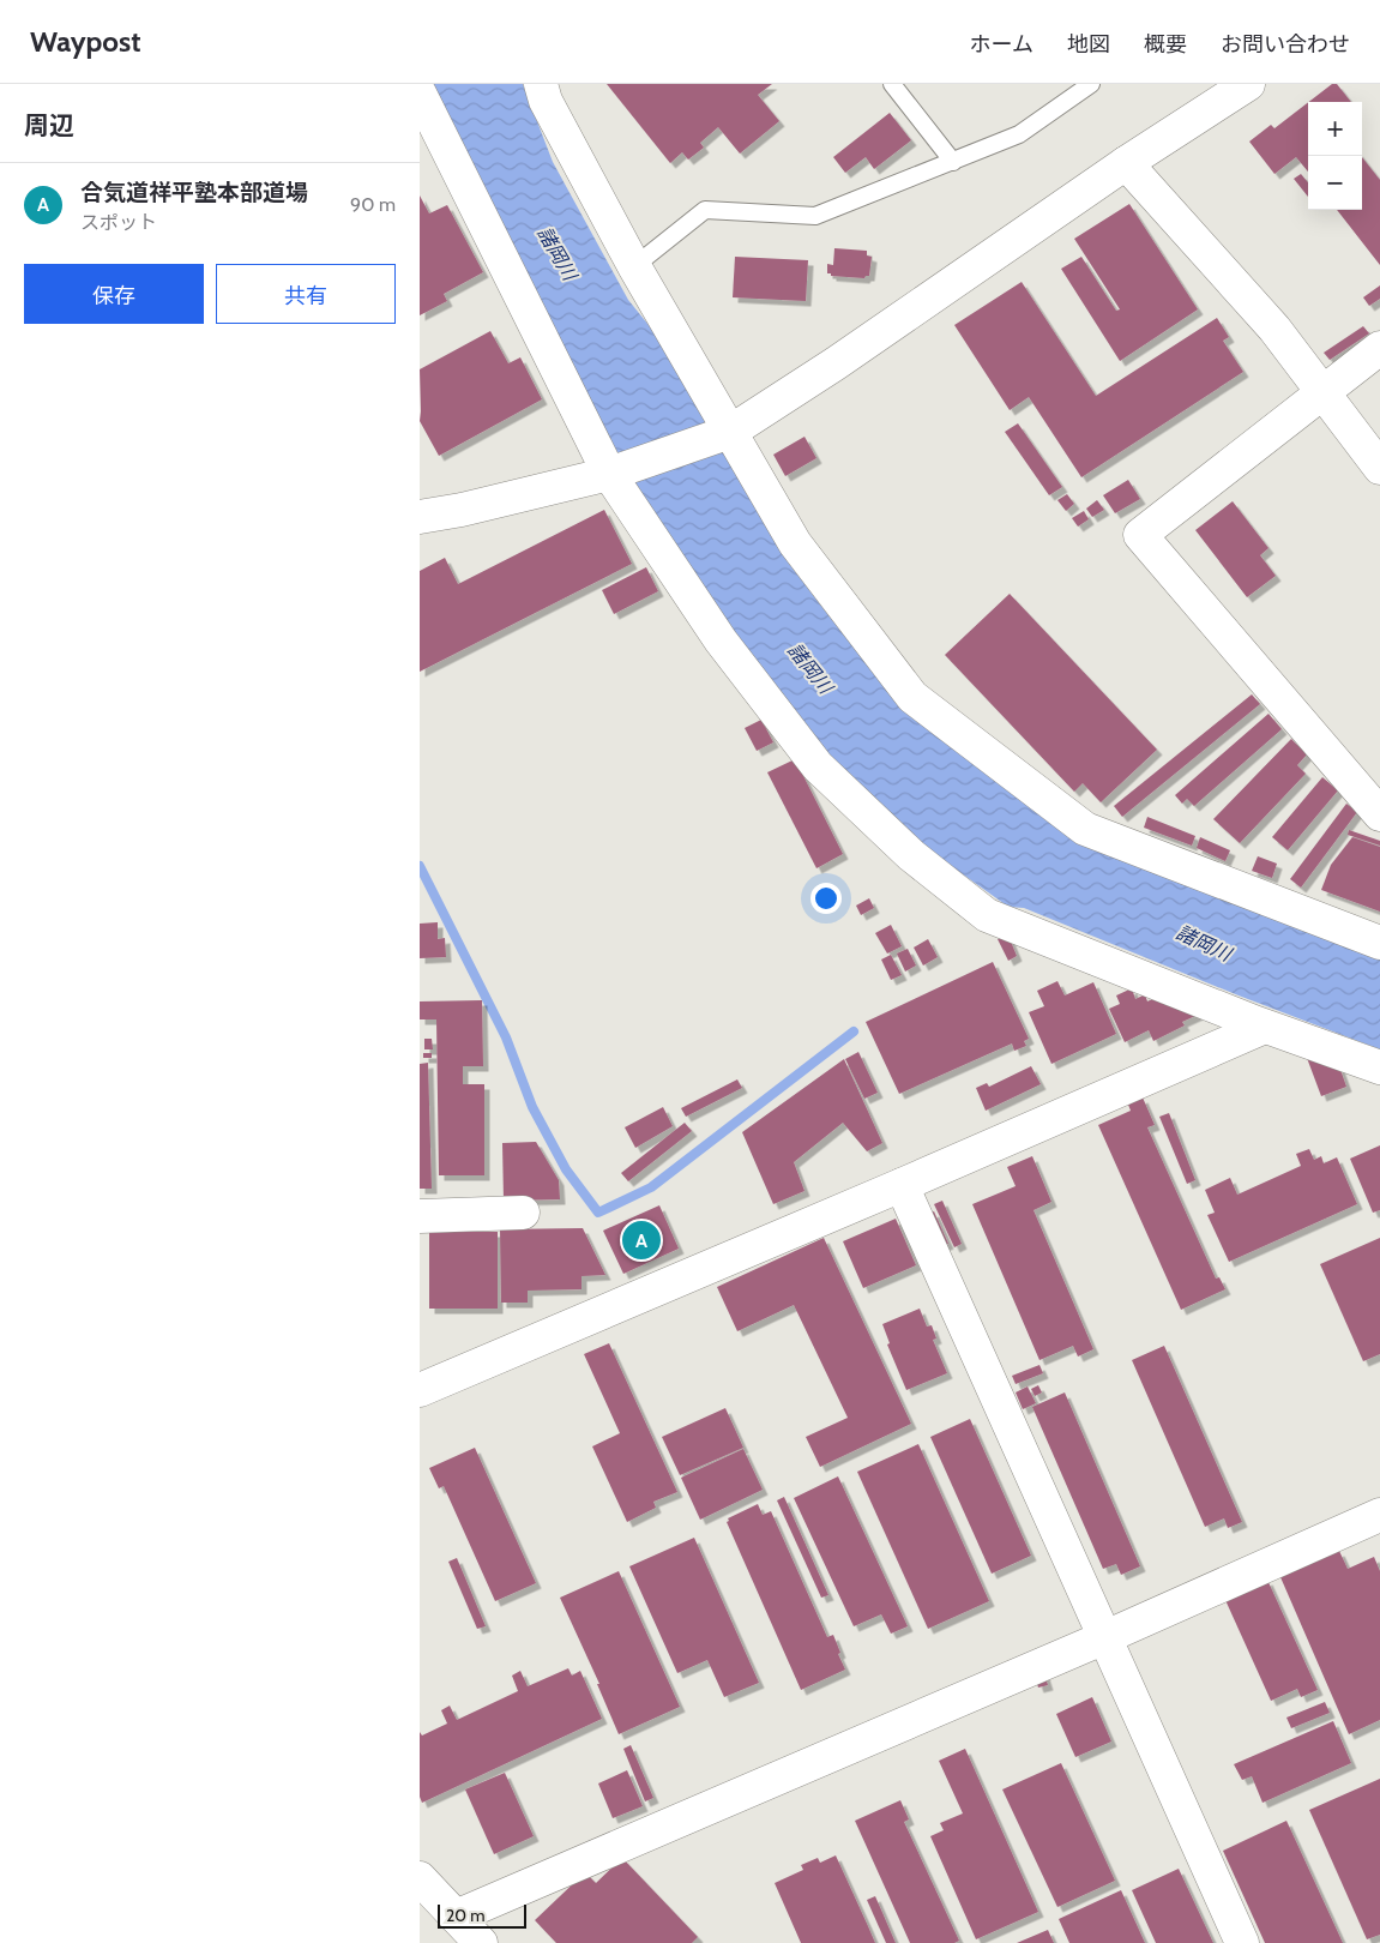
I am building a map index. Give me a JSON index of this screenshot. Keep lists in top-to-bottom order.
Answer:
{
  "water": ["諸岡川"],
  "scale_bar": "20 m",
  "page": {
    "header": "Waypost",
    "nav": [
      "ホーム",
      "地図",
      "概要",
      "お問い合わせ"
    ],
    "heading": "周辺",
    "map_buttons": ["+", "−"],
    "list": [
      {
        "mark": "A",
        "name": "合気道祥平塾本部道場",
        "note": "スポット",
        "value": "90 m"
      }
    ],
    "buttons": ["保存", "共有"],
    "pins": "A",
    "scale": "20 m"
  }
}
